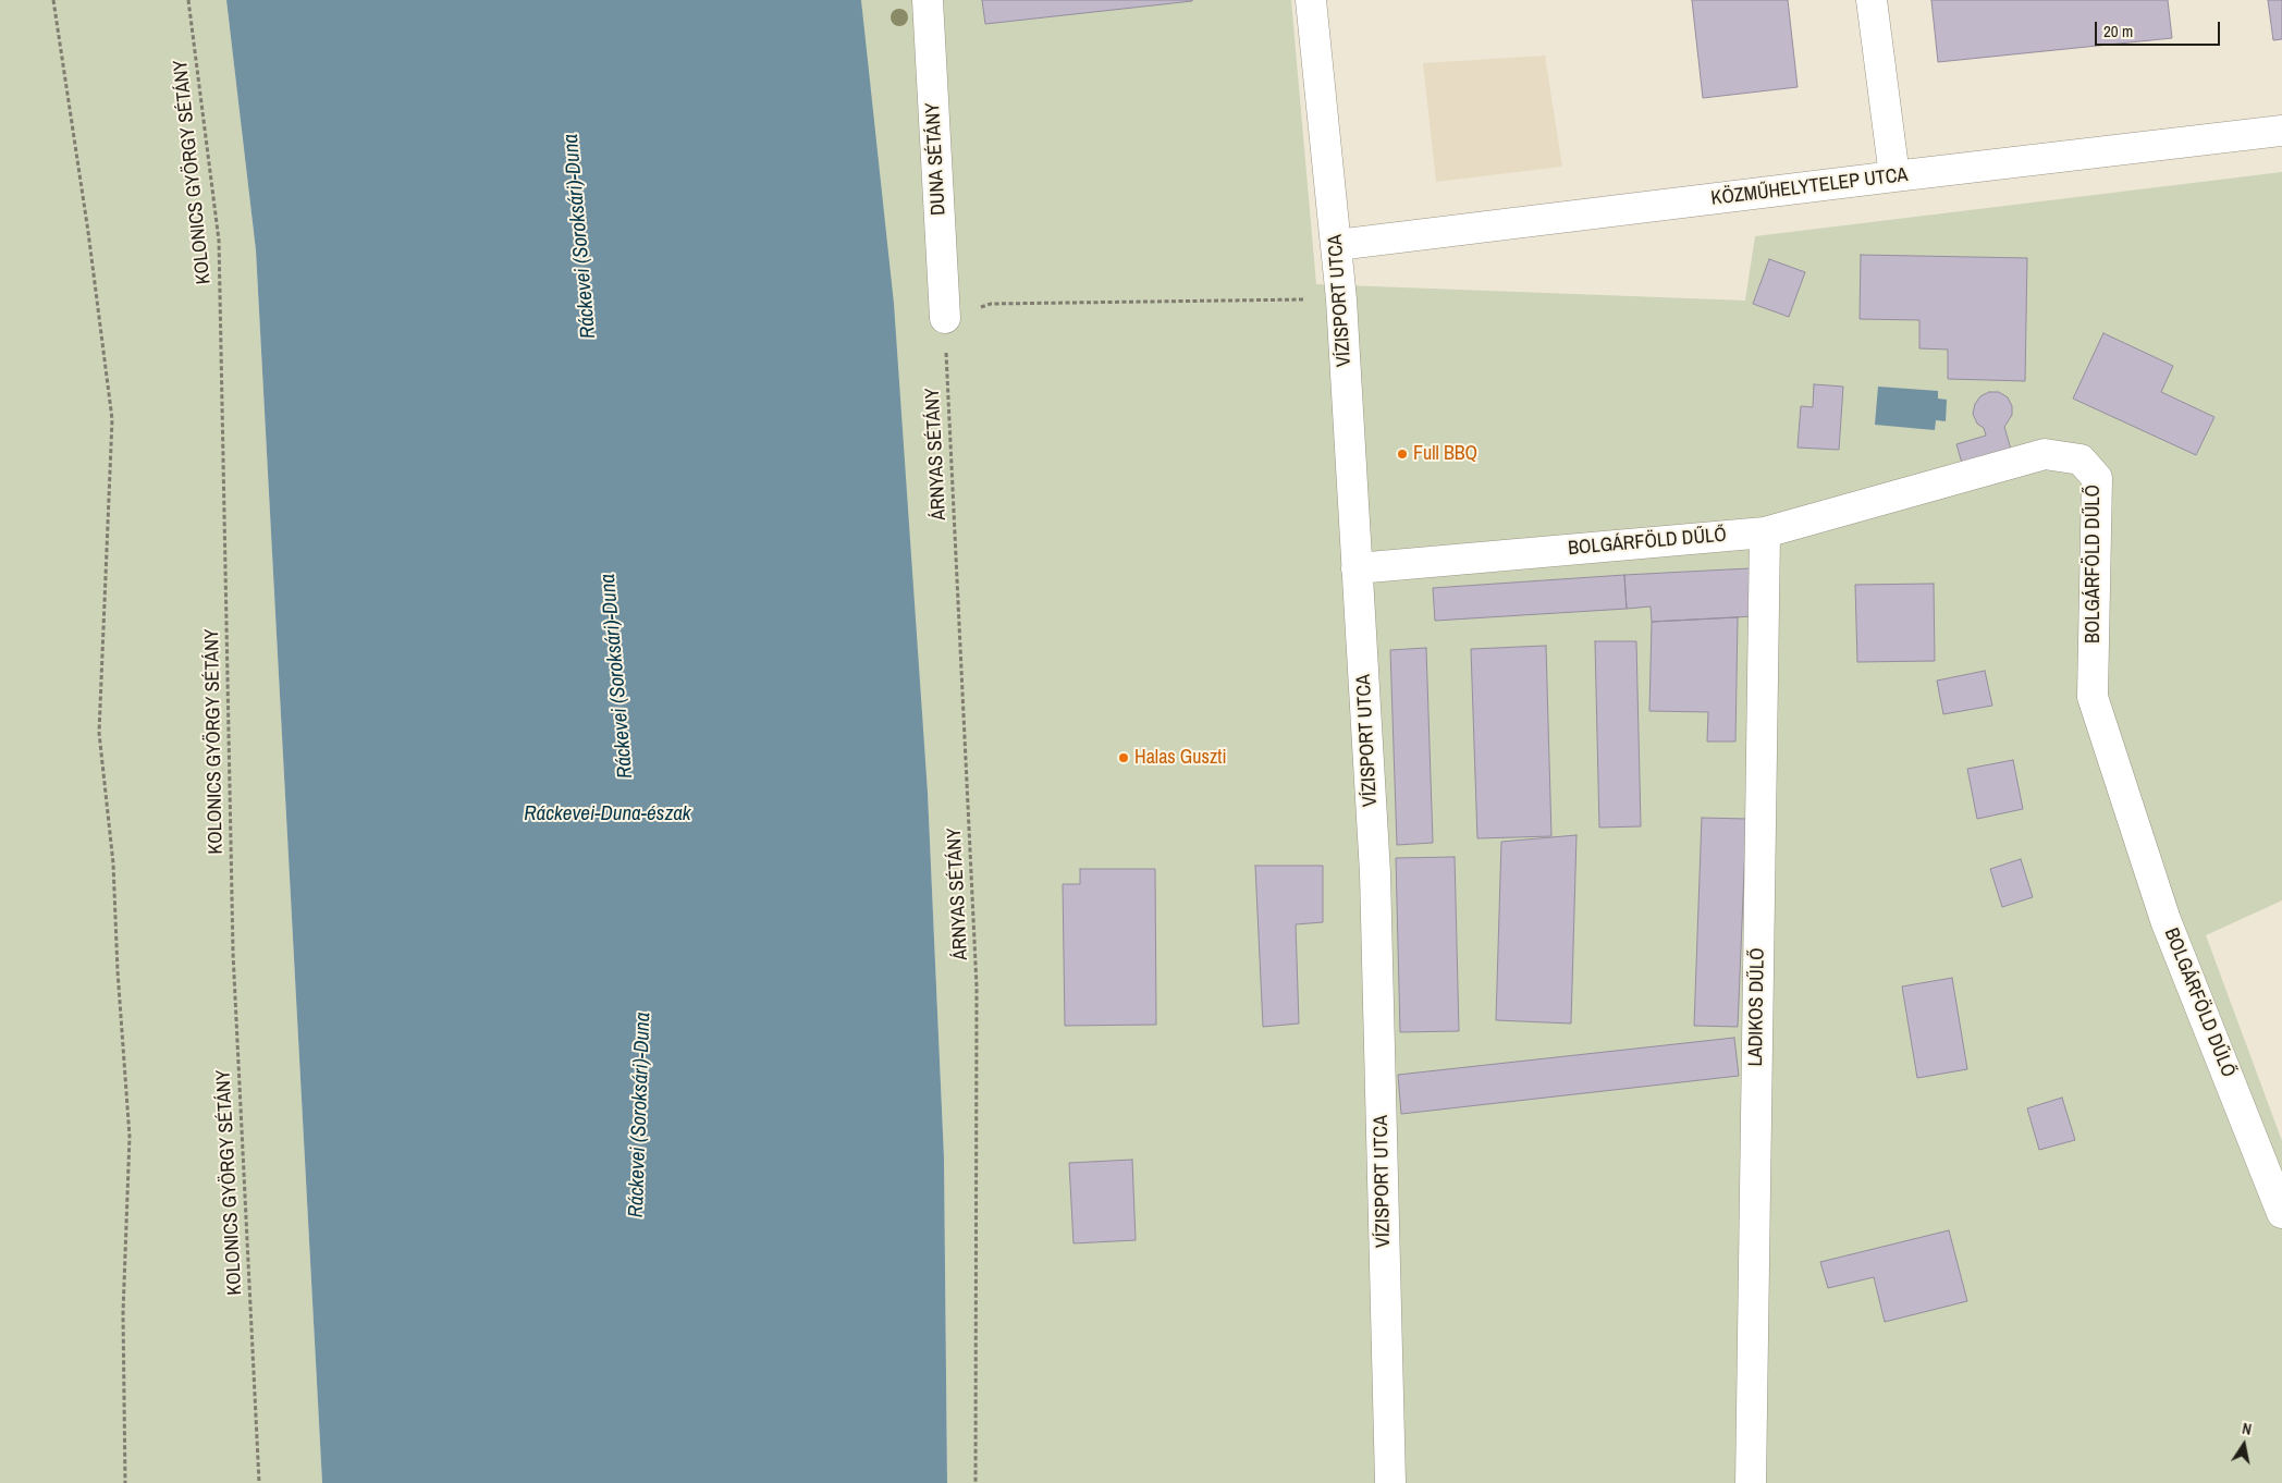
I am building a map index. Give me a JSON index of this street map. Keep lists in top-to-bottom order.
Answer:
{
  "streets": {
    "street": [
      "DUNA SÉTÁNY",
      "KÖZMŰHELYTELEP UTCA",
      "VÍZISPORT UTCA",
      "BOLGÁRFÖLD DŰLŐ",
      "LADIKOS DŰLŐ"
    ],
    "path": ["KOLONICS GYÖRGY SÉTÁNY", "ÁRNYAS SÉTÁNY"]
  },
  "crossings": [
    ["DUNA SÉTÁNY", "ÁRNYAS SÉTÁNY"],
    ["KÖZMŰHELYTELEP UTCA", "VÍZISPORT UTCA"],
    ["VÍZISPORT UTCA", "BOLGÁRFÖLD DŰLŐ"],
    ["BOLGÁRFÖLD DŰLŐ", "LADIKOS DŰLŐ"]
  ],
  "water": ["Ráckevei (Soroksári)-Duna", "Ráckevei-Duna-észak"],
  "places": ["Full BBQ", "Halas Guszti"],
  "scale_bar": "20 m",
  "north": "top"
}
